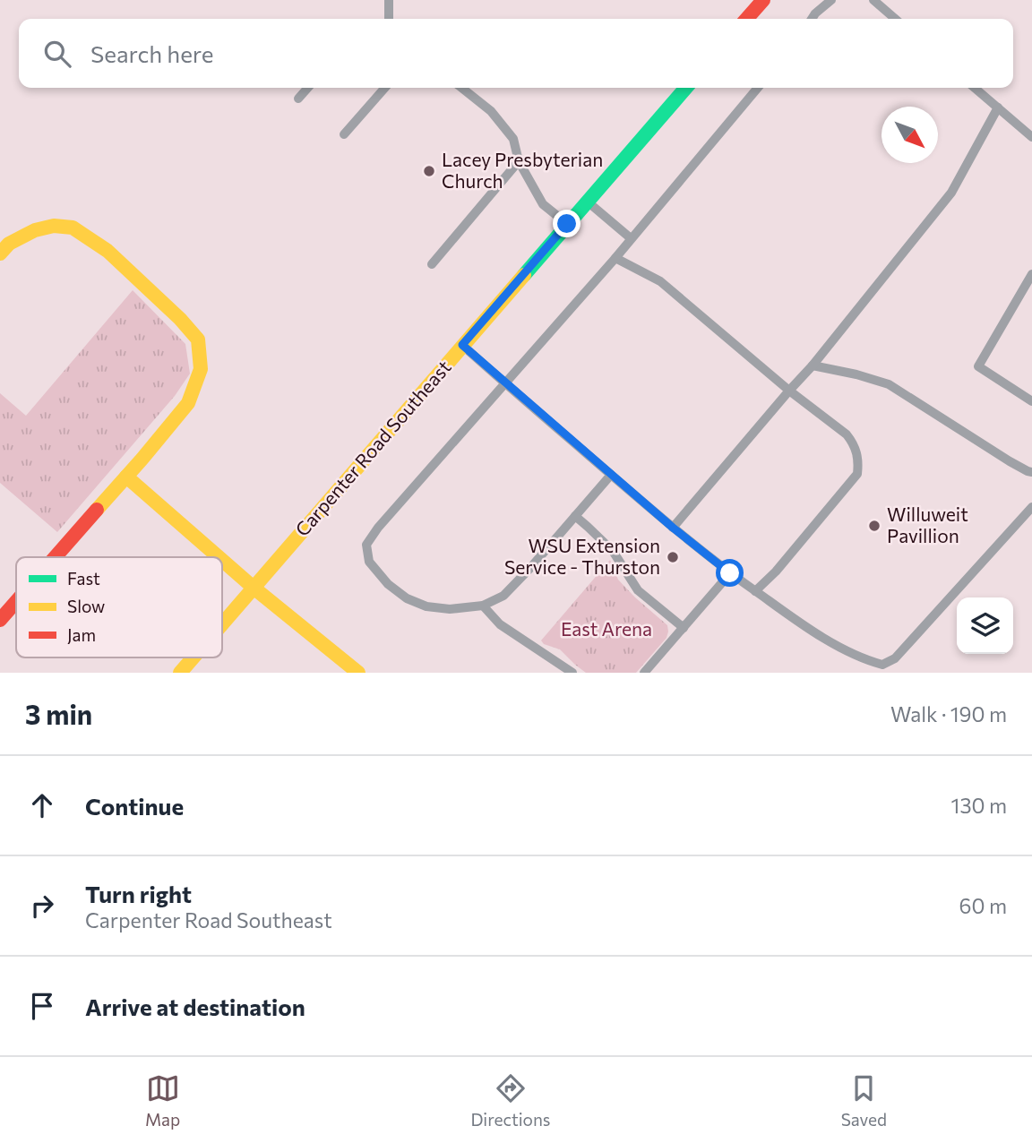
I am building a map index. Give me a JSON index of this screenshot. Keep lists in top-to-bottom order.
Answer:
{
  "streets": {
    "street": ["Carpenter Road Southeast"]
  },
  "parks": ["East Arena"],
  "places": ["Lacey Presbyterian Church", "Willuweit Pavillion", "WSU Extension Service - Thurston"],
  "legend": ["Fast", "Slow", "Jam"],
  "north": "bottom right",
  "page": {
    "search": "Search here",
    "heading": ["3 min", "Walk · 190 m"],
    "list": [
      ["Continue", "130 m"],
      ["Turn right", "Carpenter Road Southeast", "60 m"],
      "Arrive at destination"
    ],
    "nav": ["Map", "Directions", "Saved"]
  }
}
